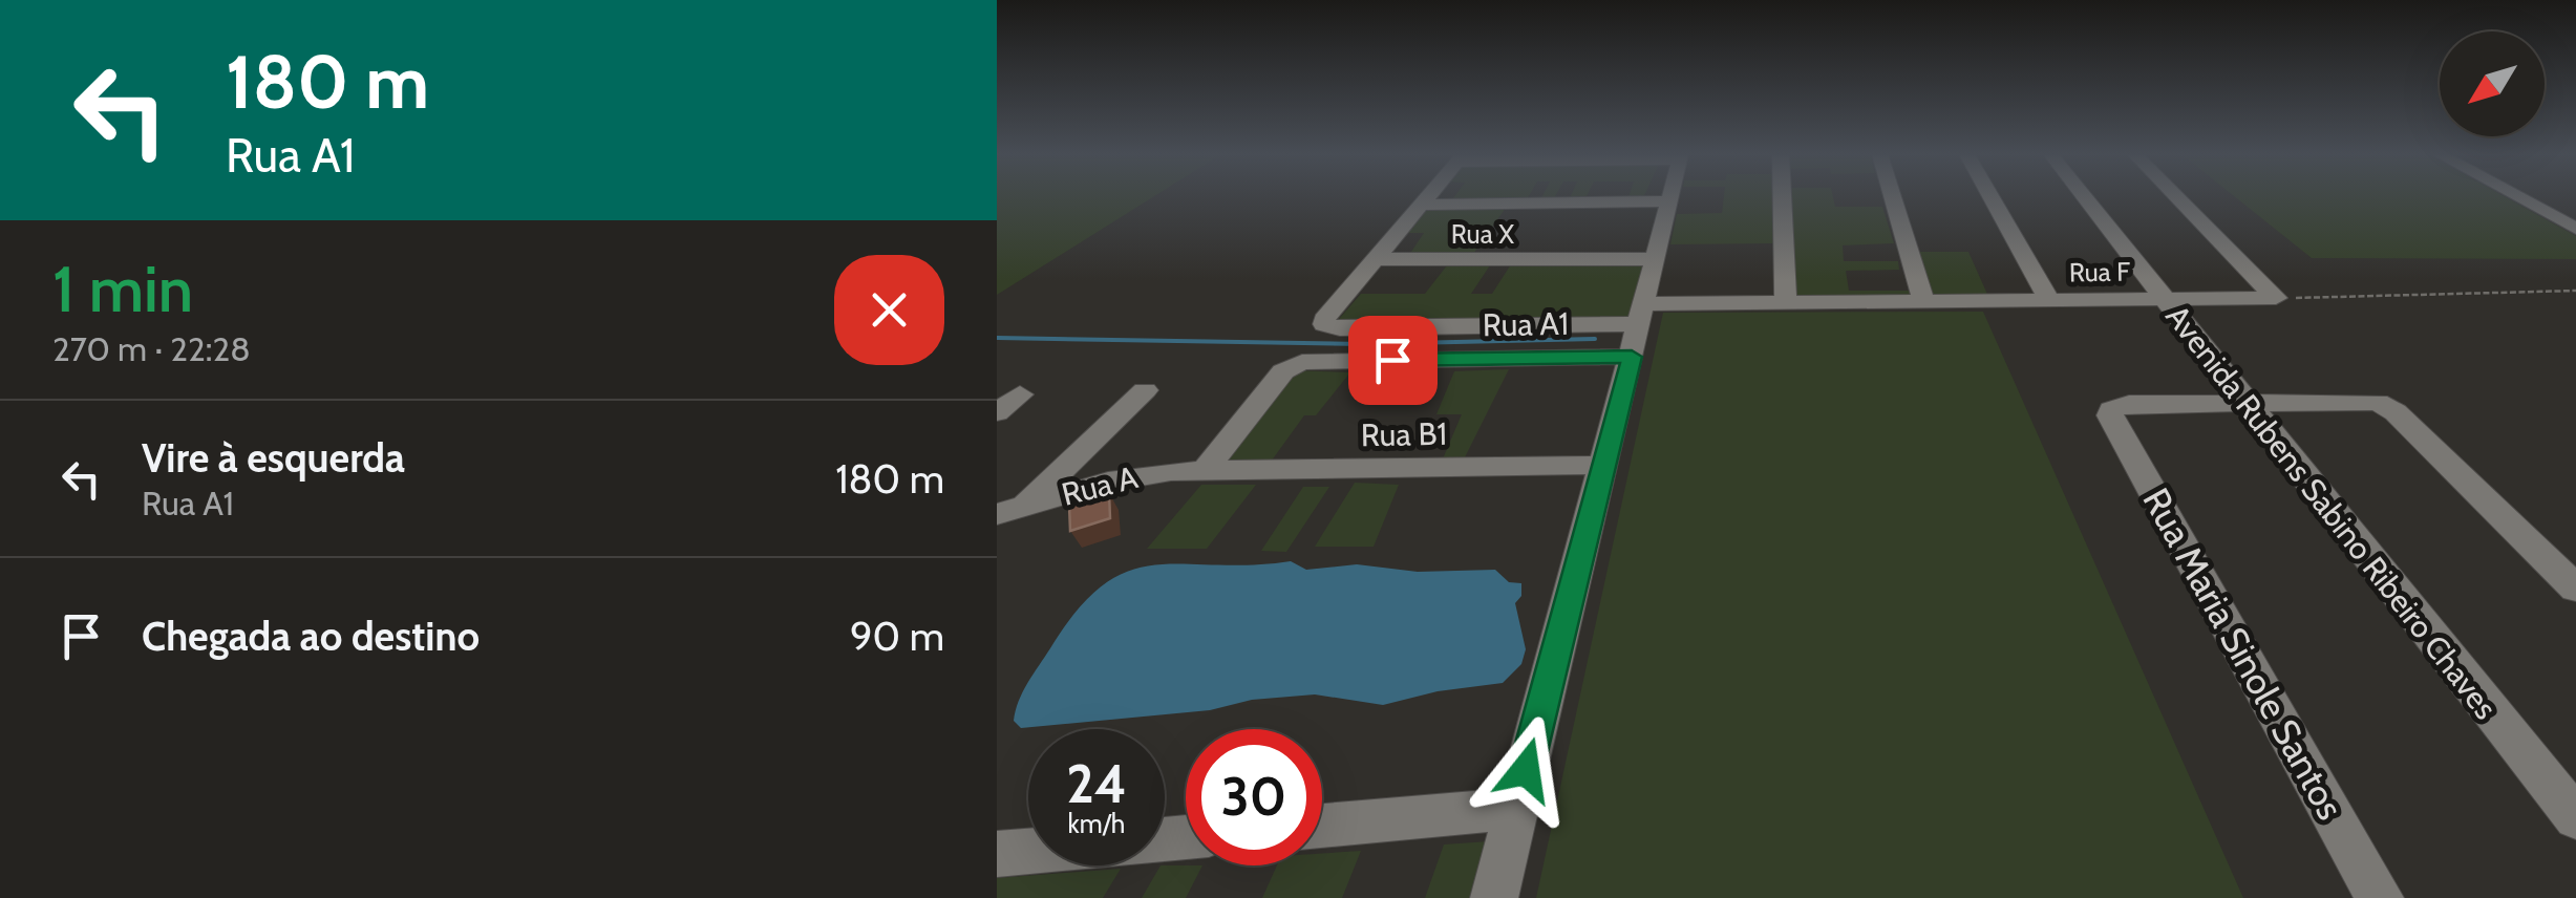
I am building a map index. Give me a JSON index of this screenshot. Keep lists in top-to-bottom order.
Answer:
{
  "streets": {
    "street": [
      "Rua X",
      "Rua F",
      "Rua A1",
      "Rua B1",
      "Rua A",
      "Avenida Rubens Sabino Ribeiro Chaves",
      "Rua Maria Sinole Santos"
    ]
  },
  "crossings": [
    ["Rua X", "Rua F"],
    ["Rua F", "Avenida Rubens Sabino Ribeiro Chaves"],
    ["Rua A1", "Rua B1"],
    ["Rua A1", "Rua A"],
    ["Rua B1", "Rua A"],
    ["Avenida Rubens Sabino Ribeiro Chaves", "Rua Maria Sinole Santos"]
  ],
  "north": "bottom left",
  "page": {
    "turn": ["180 m", "Rua A1"],
    "heading": ["1 min", "270 m · 22:28"],
    "list": [
      {
        "name": "Vire à esquerda",
        "note": "Rua A1",
        "value": "180 m"
      },
      {
        "name": "Chegada ao destino",
        "value": "90 m"
      }
    ],
    "speed": "24 km/h",
    "limit": "30"
  }
}
